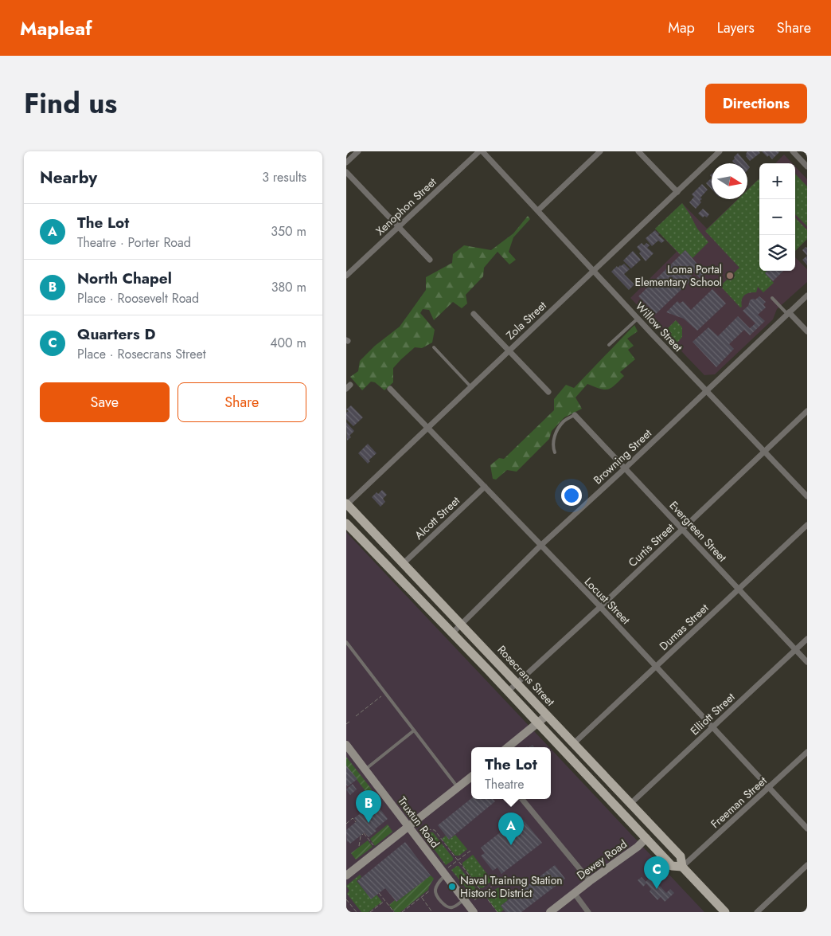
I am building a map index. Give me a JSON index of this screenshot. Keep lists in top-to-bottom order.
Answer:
{
  "streets": {
    "main road": ["Rosecrans Street"],
    "street": [
      "Xenophon Street",
      "Zola Street",
      "Willow Street",
      "Browning Street",
      "Alcott Street",
      "Evergreen Street",
      "Curtis Street",
      "Locust Street",
      "Dumas Street",
      "Elliott Street",
      "Freeman Street",
      "Truxtun Road",
      "Dewey Road"
    ]
  },
  "crossings": [
    ["Xenophon Street", "Willow Street"],
    ["Zola Street", "Willow Street"],
    ["Zola Street", "Locust Street"],
    ["Zola Street", "Rosecrans Street"],
    ["Willow Street", "Browning Street"],
    ["Willow Street", "Curtis Street"],
    ["Browning Street", "Evergreen Street"],
    ["Browning Street", "Locust Street"],
    ["Browning Street", "Rosecrans Street"],
    ["Alcott Street", "Locust Street"],
    ["Alcott Street", "Rosecrans Street"],
    ["Evergreen Street", "Curtis Street"],
    ["Evergreen Street", "Dumas Street"],
    ["Evergreen Street", "Elliott Street"],
    ["Curtis Street", "Locust Street"],
    ["Curtis Street", "Rosecrans Street"],
    ["Locust Street", "Dumas Street"],
    ["Locust Street", "Elliott Street"],
    ["Locust Street", "Freeman Street"],
    ["Dumas Street", "Rosecrans Street"],
    ["Rosecrans Street", "Elliott Street"],
    ["Rosecrans Street", "Freeman Street"],
    ["Rosecrans Street", "Dewey Road"]
  ],
  "places": ["Loma Portal Elementary School", "Naval Training Station Historic District"],
  "north": "right",
  "page": {
    "header": "Mapleaf",
    "nav": ["Map", "Layers", "Share"],
    "title": "Find us",
    "buttons": [
      "Directions",
      ["Save", "Share"]
    ],
    "heading": ["Nearby", "3 results"],
    "map_buttons": ["+", "−"],
    "list": [
      {
        "mark": "A",
        "name": "The Lot",
        "note": "Theatre · Porter Road",
        "value": "350 m"
      },
      {
        "mark": "B",
        "name": "North Chapel",
        "note": "Place · Roosevelt Road",
        "value": "380 m"
      },
      {
        "mark": "C",
        "name": "Quarters D",
        "note": "Place · Rosecrans Street",
        "value": "400 m"
      }
    ],
    "popup": ["The Lot", "Theatre"],
    "pins": ["B", "A", "C"]
  }
}
